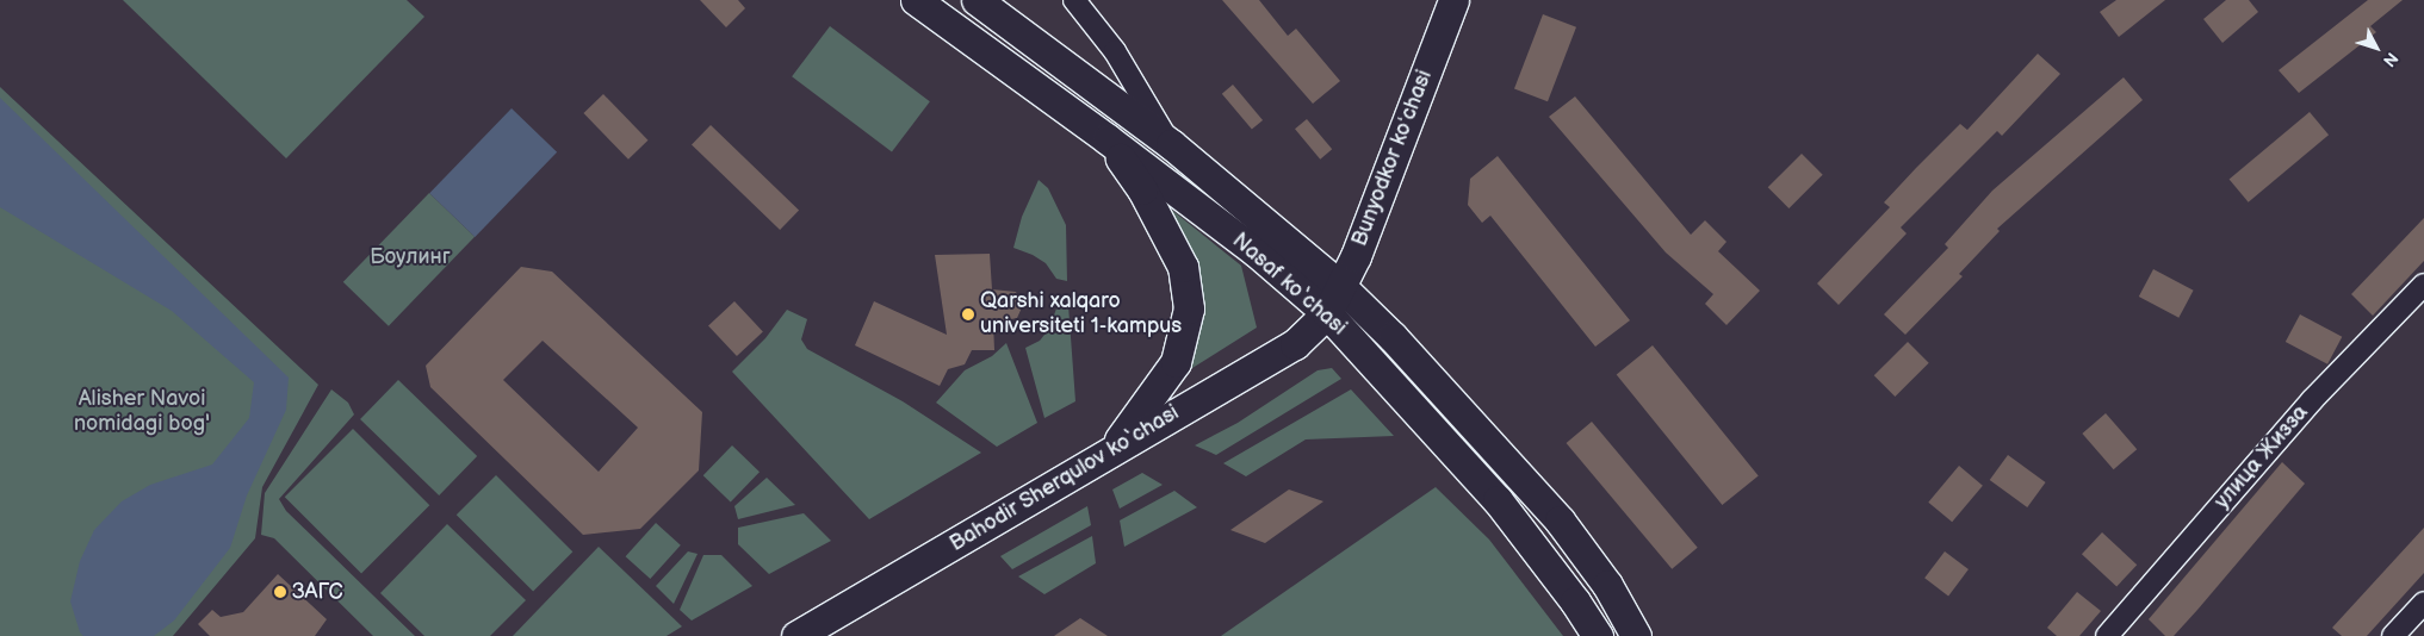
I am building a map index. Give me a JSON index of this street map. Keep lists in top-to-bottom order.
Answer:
{
  "streets": {
    "main road": ["Bunyodkor koʻchasi", "Nasaf ko‘chasi", "Bahodir Sherqulov ko‘chasi"],
    "street": ["улица Жизза"]
  },
  "crossings": [
    ["Bunyodkor koʻchasi", "Nasaf ko‘chasi"],
    ["Bunyodkor koʻchasi", "Bahodir Sherqulov ko‘chasi"],
    ["Nasaf ko‘chasi", "Bahodir Sherqulov ko‘chasi"]
  ],
  "parks": ["Боулинг", "Alisher Navoi nomidagi bog'"],
  "places": ["Qarshi xalqaro universiteti 1-kampus", "ЗАГС"],
  "north": "bottom right"
}
